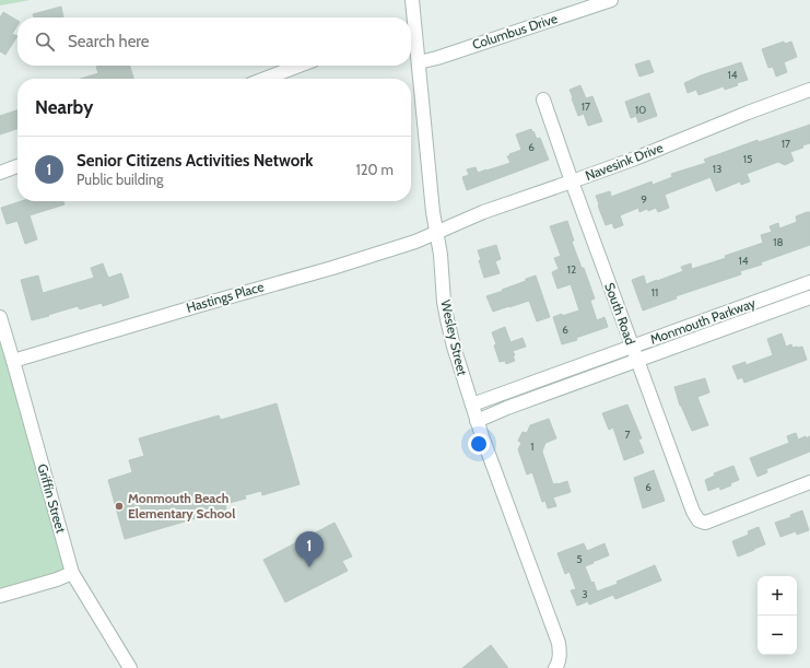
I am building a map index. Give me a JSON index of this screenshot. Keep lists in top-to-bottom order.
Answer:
{
  "streets": {
    "street": [
      "Columbus Drive",
      "Navesink Drive",
      "Hastings Place",
      "South Road",
      "Monmouth Parkway",
      "Wesley Street",
      "Griffin Street"
    ]
  },
  "crossings": [
    ["Columbus Drive", "Wesley Street"],
    ["Navesink Drive", "Hastings Place"],
    ["Navesink Drive", "South Road"],
    ["Navesink Drive", "Wesley Street"],
    ["Hastings Place", "Wesley Street"],
    ["Hastings Place", "Griffin Street"],
    ["South Road", "Monmouth Parkway"],
    ["Monmouth Parkway", "Wesley Street"]
  ],
  "places": ["Monmouth Beach Elementary School"],
  "house_numbers": [
    "14",
    "17",
    "10",
    "17",
    "6",
    "15",
    "13",
    "9",
    "18",
    "14",
    "12",
    "11",
    "6",
    "7",
    "1",
    "6",
    "5",
    "3"
  ],
  "page": {
    "search": "Search here",
    "heading": "Nearby",
    "list": [
      {
        "mark": "1",
        "name": "Senior Citizens Activities Network",
        "note": "Public building",
        "value": "120 m"
      }
    ],
    "pins": "1",
    "map_buttons": ["+", "−"]
  }
}
